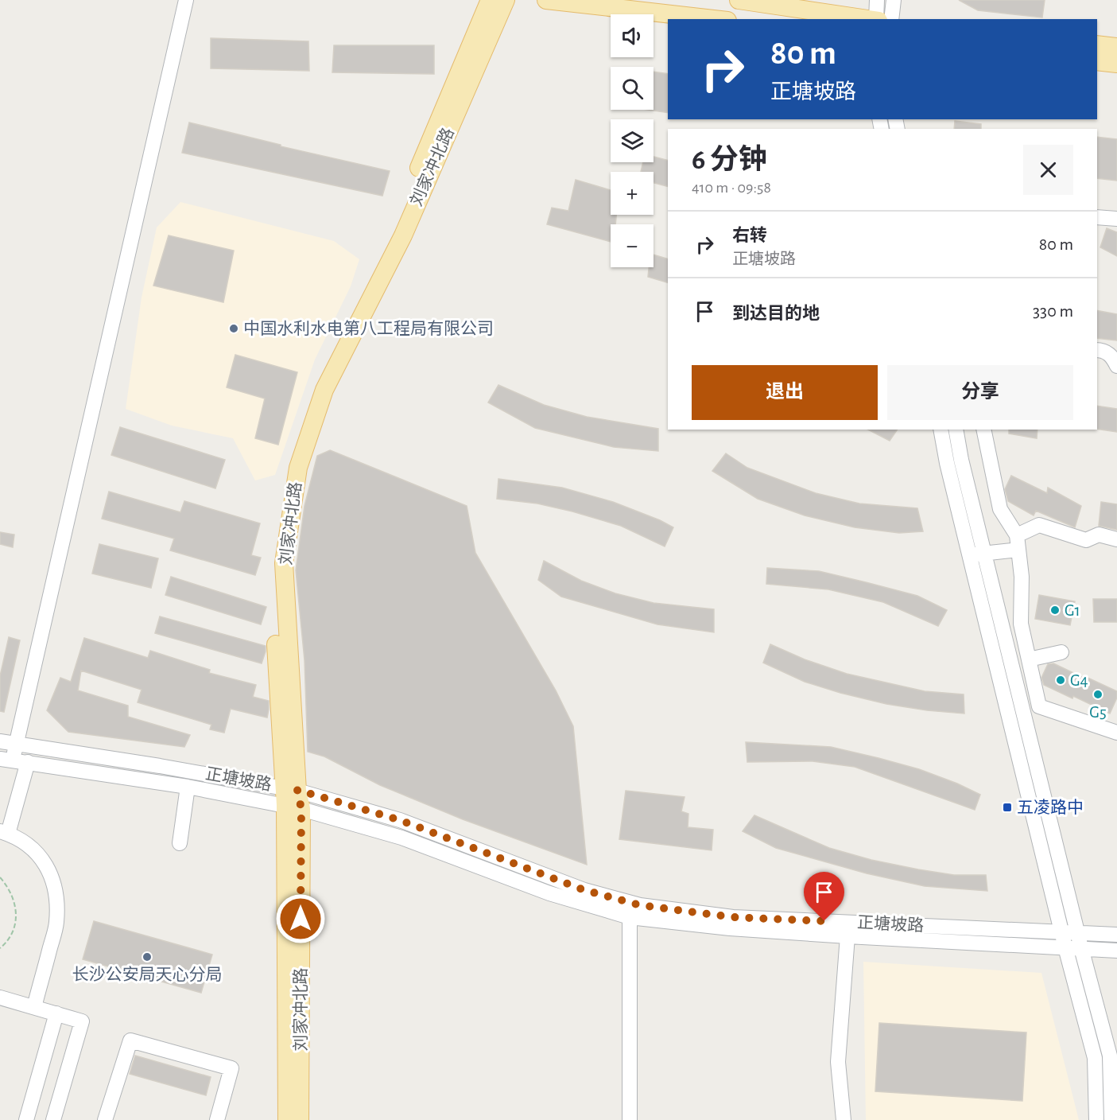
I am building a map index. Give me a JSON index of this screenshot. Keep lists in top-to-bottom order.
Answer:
{
  "streets": {
    "main road": ["刘家冲北路"],
    "street": ["正塘坡路"]
  },
  "crossings": [
    ["刘家冲北路", "正塘坡路"]
  ],
  "places": {
    "other": [
      "中国水利水电第八工程局有限公司",
      "G1",
      "G4",
      "G5",
      "长沙公安局天心分局"
    ],
    "transit": ["五凌路中"]
  },
  "page": {
    "map_buttons": ["+", "−"],
    "turn": ["80 m", "正塘坡路"],
    "heading": ["6 分钟", "410 m · 09:58"],
    "list": [
      {
        "name": "右转",
        "note": "正塘坡路",
        "value": "80 m"
      },
      {
        "name": "到达目的地",
        "value": "330 m"
      }
    ],
    "buttons": ["退出", "分享"]
  }
}
